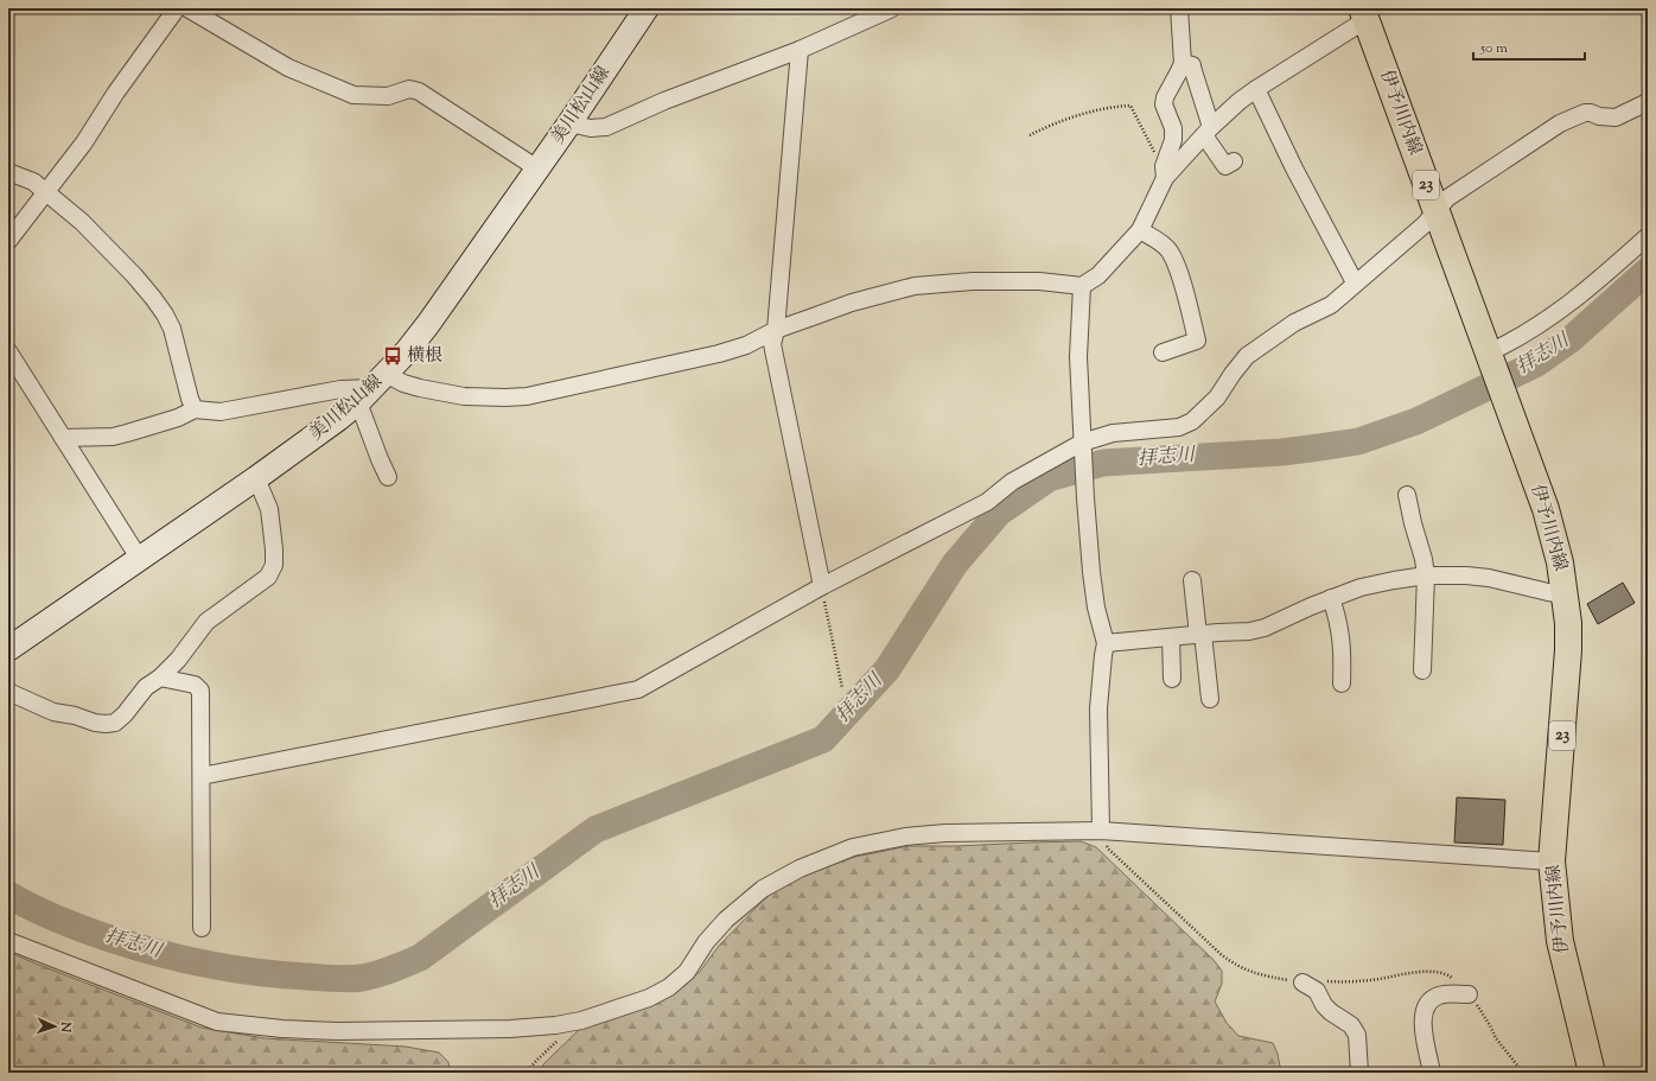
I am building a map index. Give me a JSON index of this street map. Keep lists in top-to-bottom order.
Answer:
{
  "streets": {
    "main road": ["美川松山線", "伊予川内線", "23"]
  },
  "water": ["拝志川"],
  "places": {
    "bus stop": ["横根"]
  },
  "scale_bar": "50 m",
  "north": "right"
}
